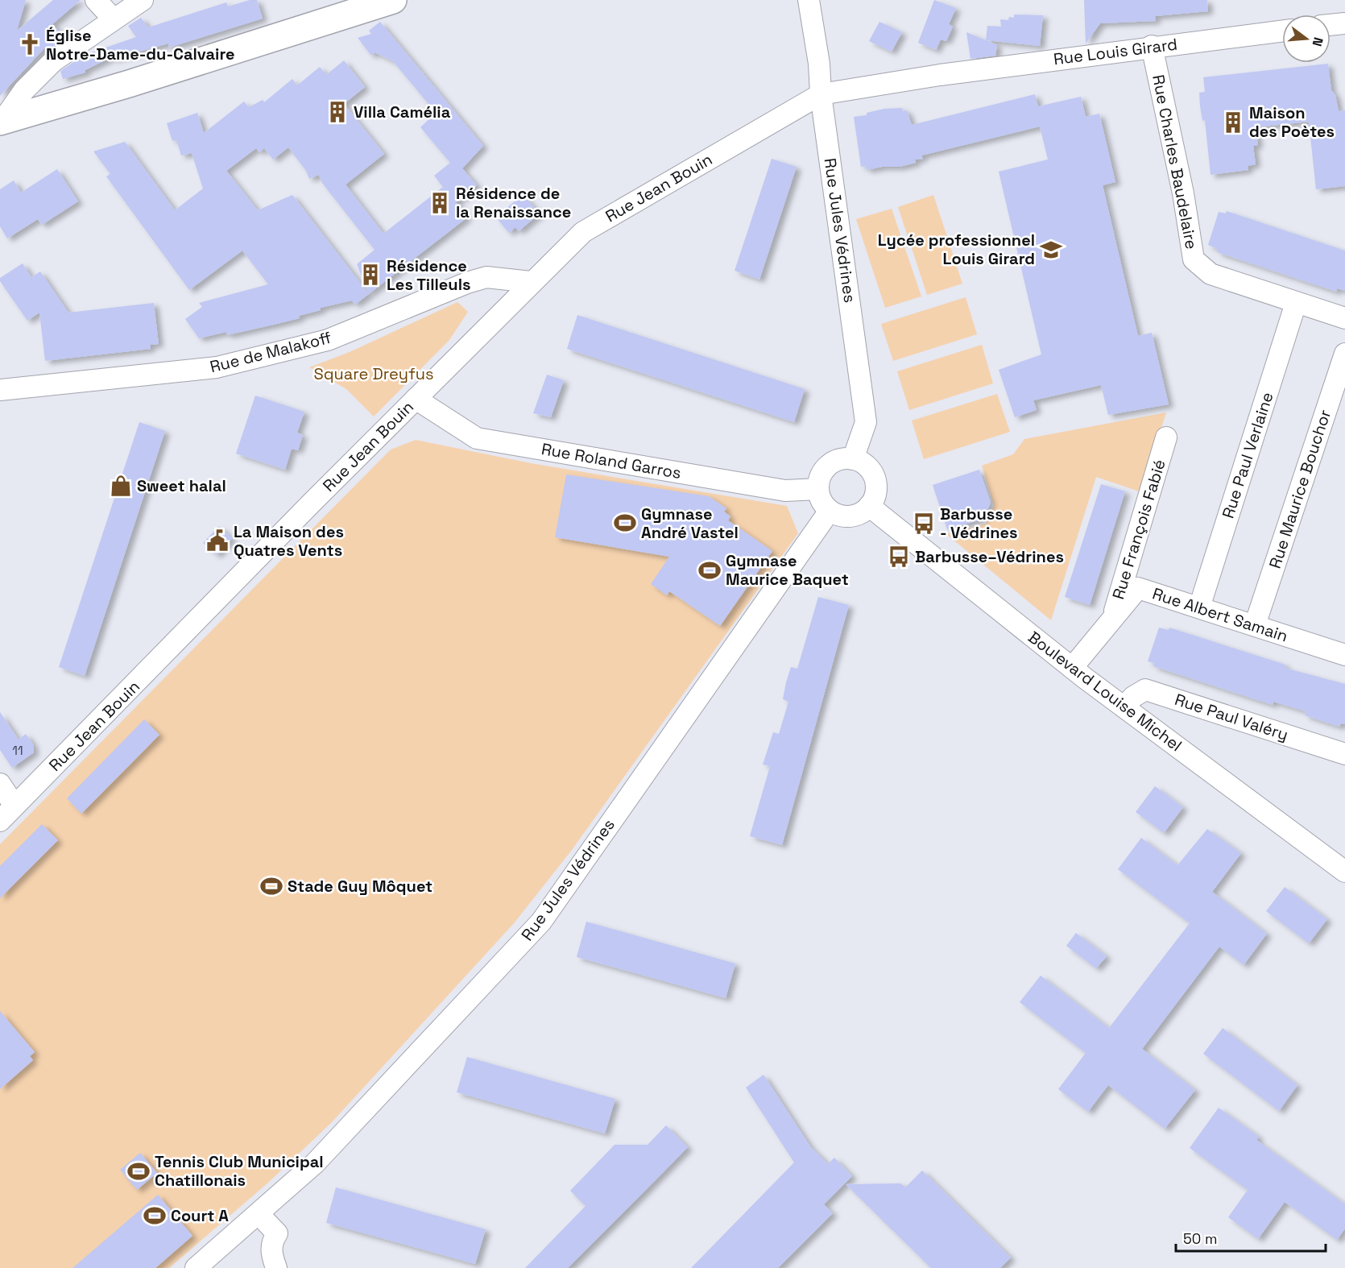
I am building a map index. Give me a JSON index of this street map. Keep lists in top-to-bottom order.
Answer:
{
  "streets": {
    "street": [
      "Rue Louis Girard",
      "Rue Charles Baudelaire",
      "Rue Jean Bouin",
      "Rue Jules Védrines",
      "Rue de Malakoff",
      "Rue Paul Verlaine",
      "Rue Roland Garros",
      "Rue Maurice Bouchor",
      "Rue François Fabié",
      "Rue Albert Samain",
      "Boulevard Louise Michel",
      "Rue Paul Valéry"
    ]
  },
  "crossings": [
    ["Rue Louis Girard", "Rue Charles Baudelaire"],
    ["Rue Louis Girard", "Rue Jean Bouin"],
    ["Rue Charles Baudelaire", "Rue Paul Verlaine"],
    ["Rue Jean Bouin", "Rue Jules Védrines"],
    ["Rue Jean Bouin", "Rue de Malakoff"],
    ["Rue Jean Bouin", "Rue Roland Garros"],
    ["Rue Jules Védrines", "Rue Roland Garros"],
    ["Rue Jules Védrines", "Boulevard Louise Michel"],
    ["Rue Paul Verlaine", "Rue Albert Samain"],
    ["Rue Roland Garros", "Boulevard Louise Michel"],
    ["Rue Maurice Bouchor", "Rue Albert Samain"],
    ["Rue François Fabié", "Rue Albert Samain"],
    ["Rue Albert Samain", "Boulevard Louise Michel"],
    ["Boulevard Louise Michel", "Rue Paul Valéry"]
  ],
  "parks": ["Square Dreyfus"],
  "places": {
    "church": ["Église Notre-Dame-du-Calvaire"],
    "building": [
      "Villa Camélia",
      "Maison des Poètes",
      "Résidence de la Renaissance",
      "Résidence Les Tilleuls"
    ],
    "school or university": ["Lycée professionnel Louis Girard"],
    "shop": ["Sweet halal"],
    "sports": [
      "Gymnase André Vastel",
      "Gymnase Maurice Baquet",
      "Stade Guy Môquet",
      "Tennis Club Municipal Chatillonais",
      "Court A"
    ],
    "bus stop": ["Barbusse - Védrines", "Barbusse–Védrines"],
    "public building": ["La Maison des Quatres Vents"]
  },
  "house_numbers": ["11"],
  "scale_bar": "50 m",
  "north": "right"
}
